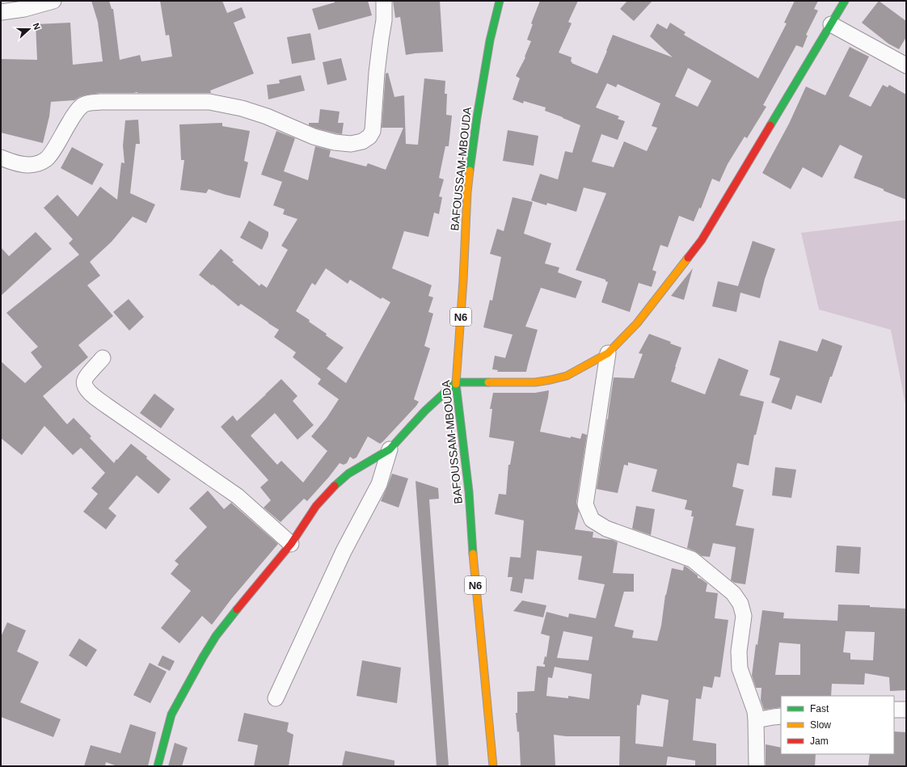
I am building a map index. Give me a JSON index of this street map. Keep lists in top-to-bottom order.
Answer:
{
  "streets": {
    "main road": ["BAFOUSSAM-MBOUDA", "N6"]
  },
  "legend": ["Fast", "Slow", "Jam"],
  "north": "right"
}
